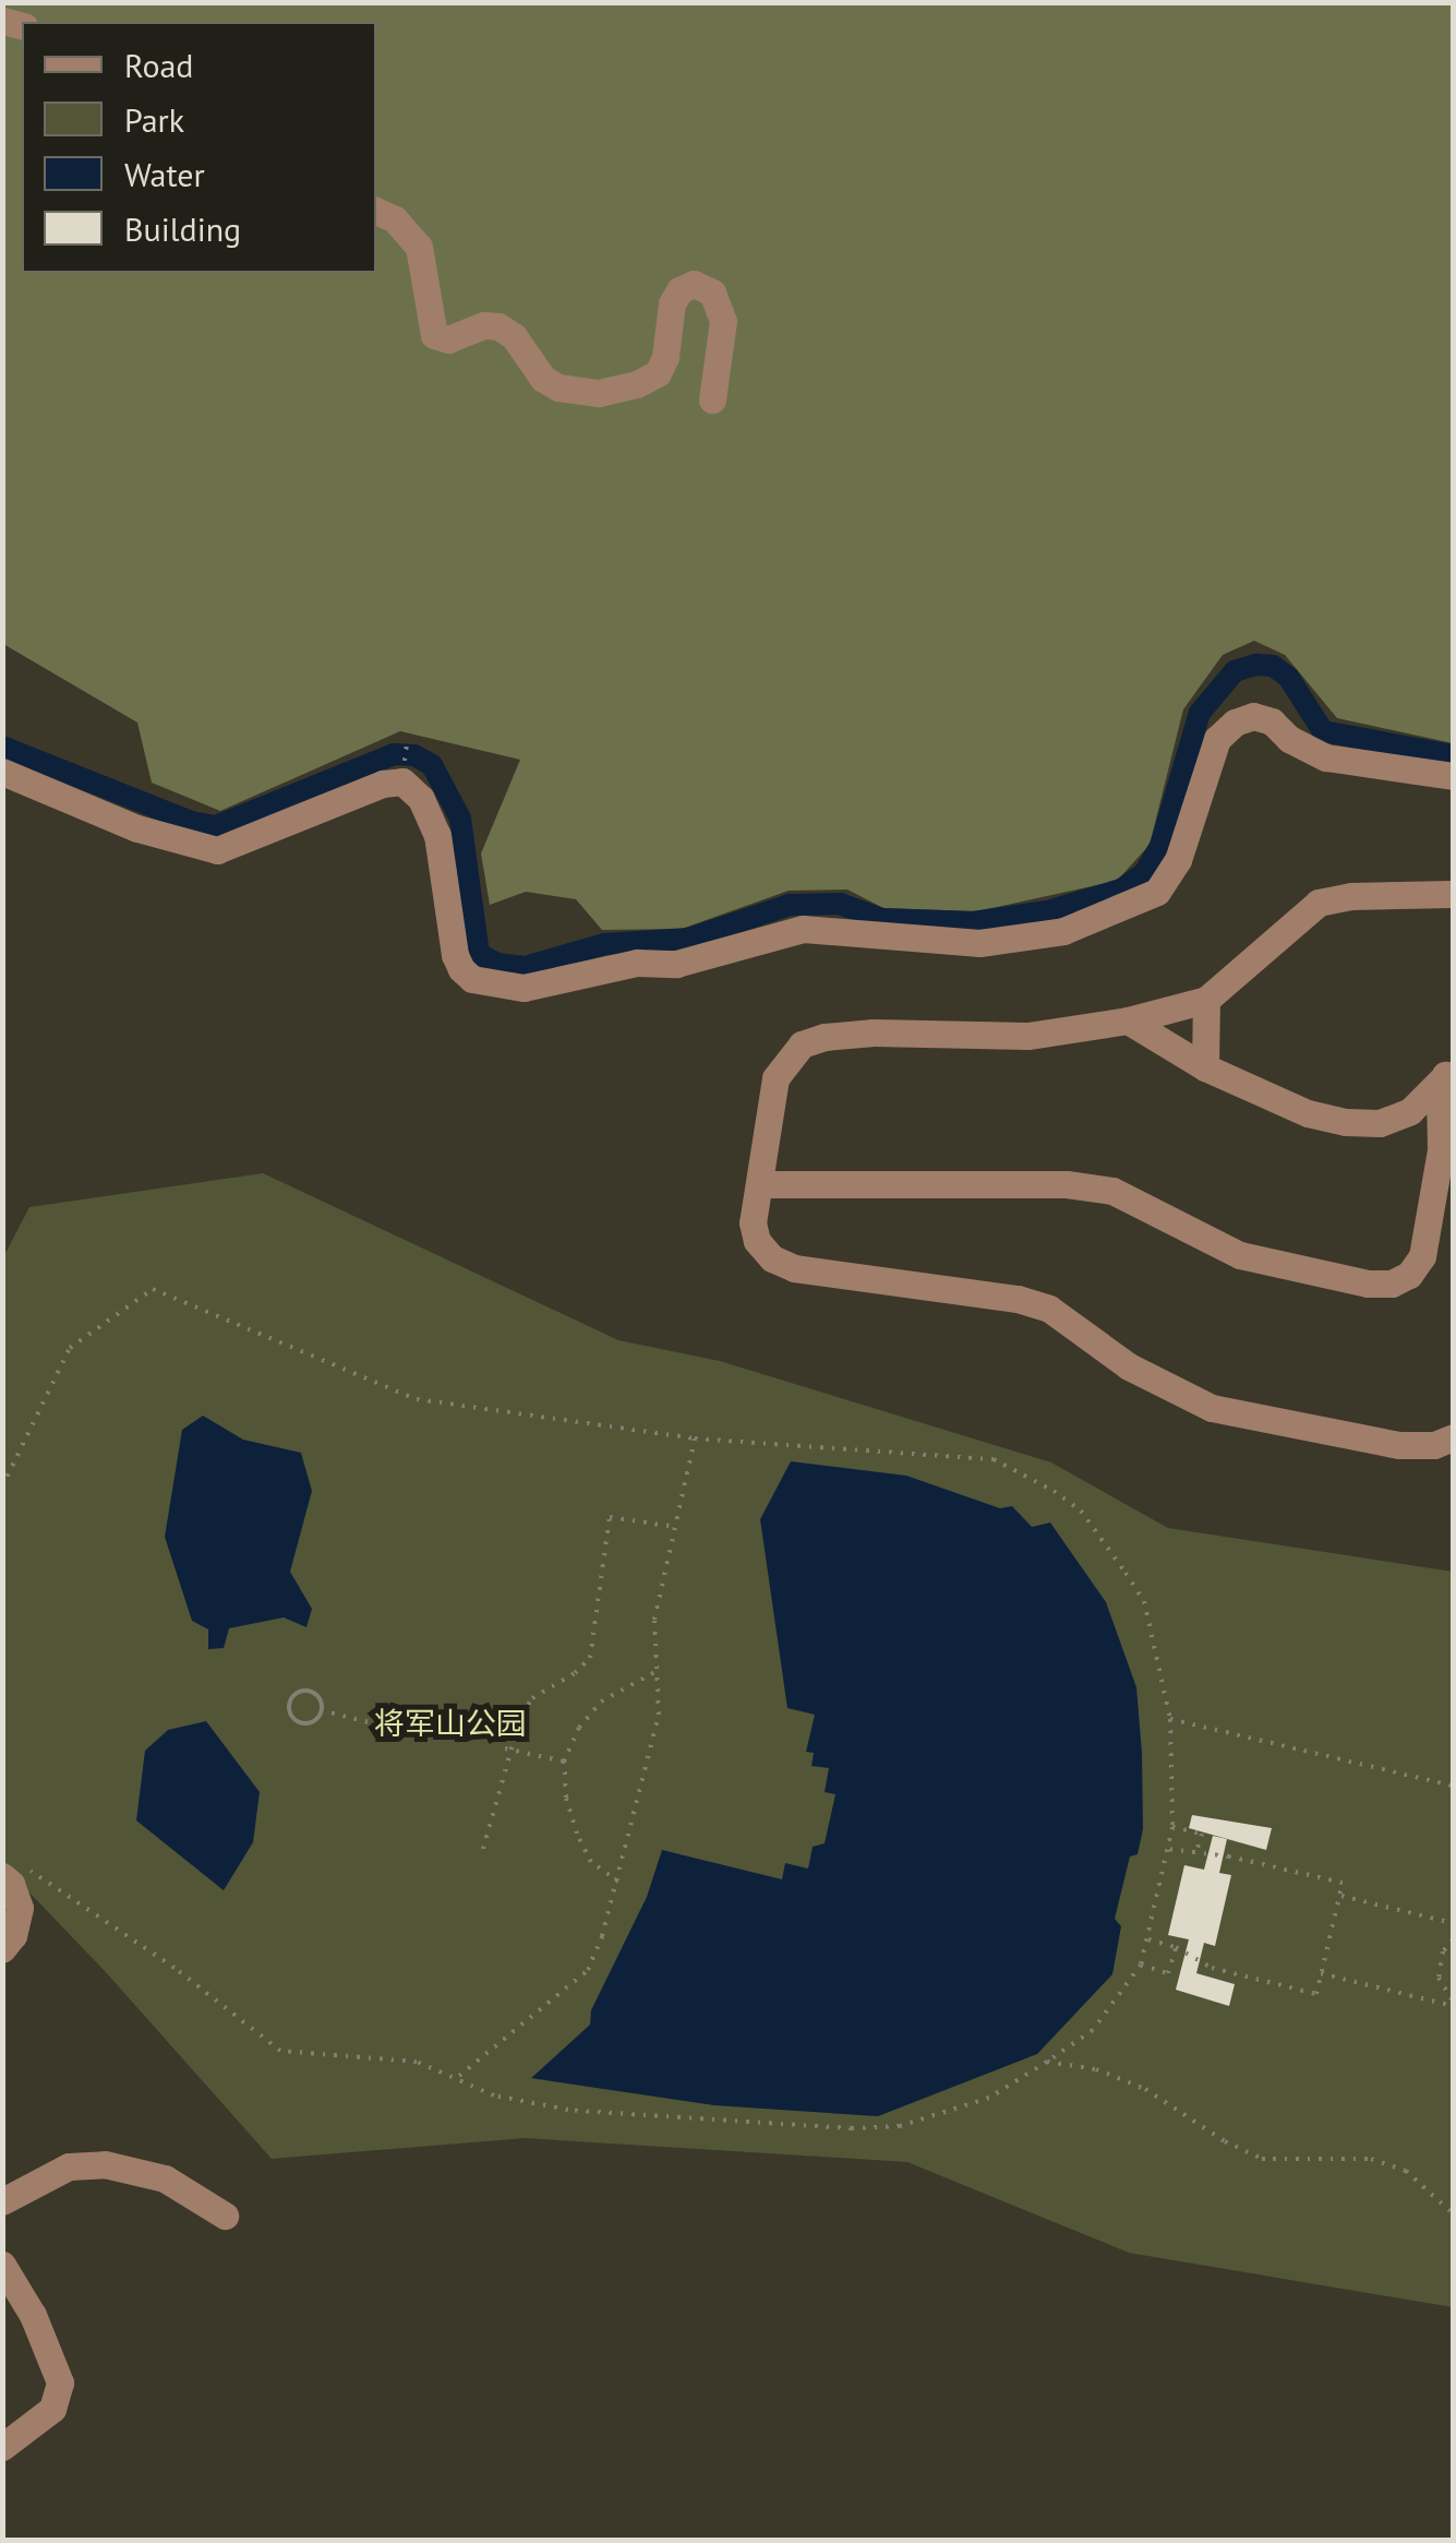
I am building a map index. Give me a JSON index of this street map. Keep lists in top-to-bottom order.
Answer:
{
  "parks": ["将军山公园"],
  "legend": [
    "Road",
    "Park",
    "Water",
    "Building"
  ]
}
